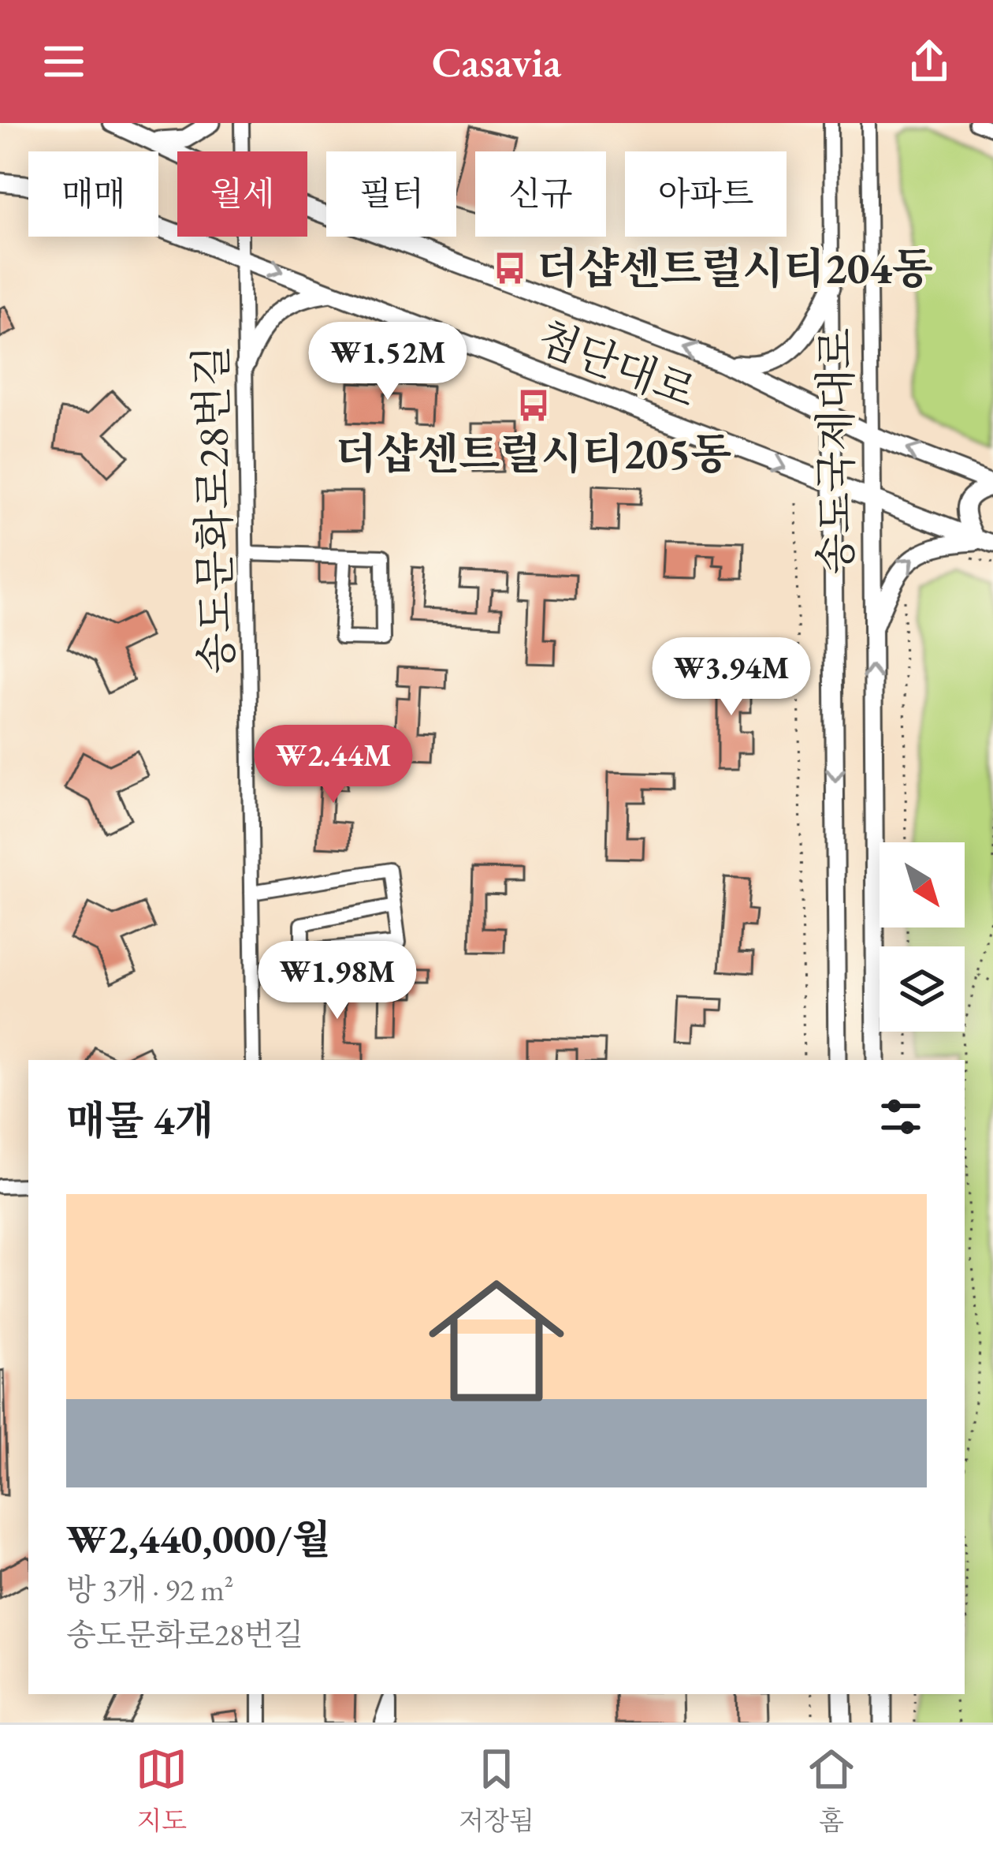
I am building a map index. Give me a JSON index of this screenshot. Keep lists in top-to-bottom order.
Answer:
{
  "streets": {
    "main road": ["첨단대로", "송도국제대로"],
    "street": ["송도문화로28번길"]
  },
  "crossings": [
    ["첨단대로", "송도국제대로"],
    ["첨단대로", "송도문화로28번길"]
  ],
  "places": {
    "bus stop": ["더샵센트럴시티204동", "더샵센트럴시티205동"]
  },
  "north": "bottom right",
  "page": {
    "header": "Casavia",
    "chip": [
      "매매",
      "월세",
      "필터",
      "신규",
      "아파트"
    ],
    "price": [
      "₩1.52M",
      "₩3.94M",
      "₩2.44M",
      "₩1.98M"
    ],
    "heading": "매물 4개",
    "list": [
      {
        "name": "₩2,440,000/월",
        "note": "방 3개 · 92 m² · 송도문화로28번길"
      }
    ],
    "tabs": ["지도", "저장됨", "홈"]
  }
}
